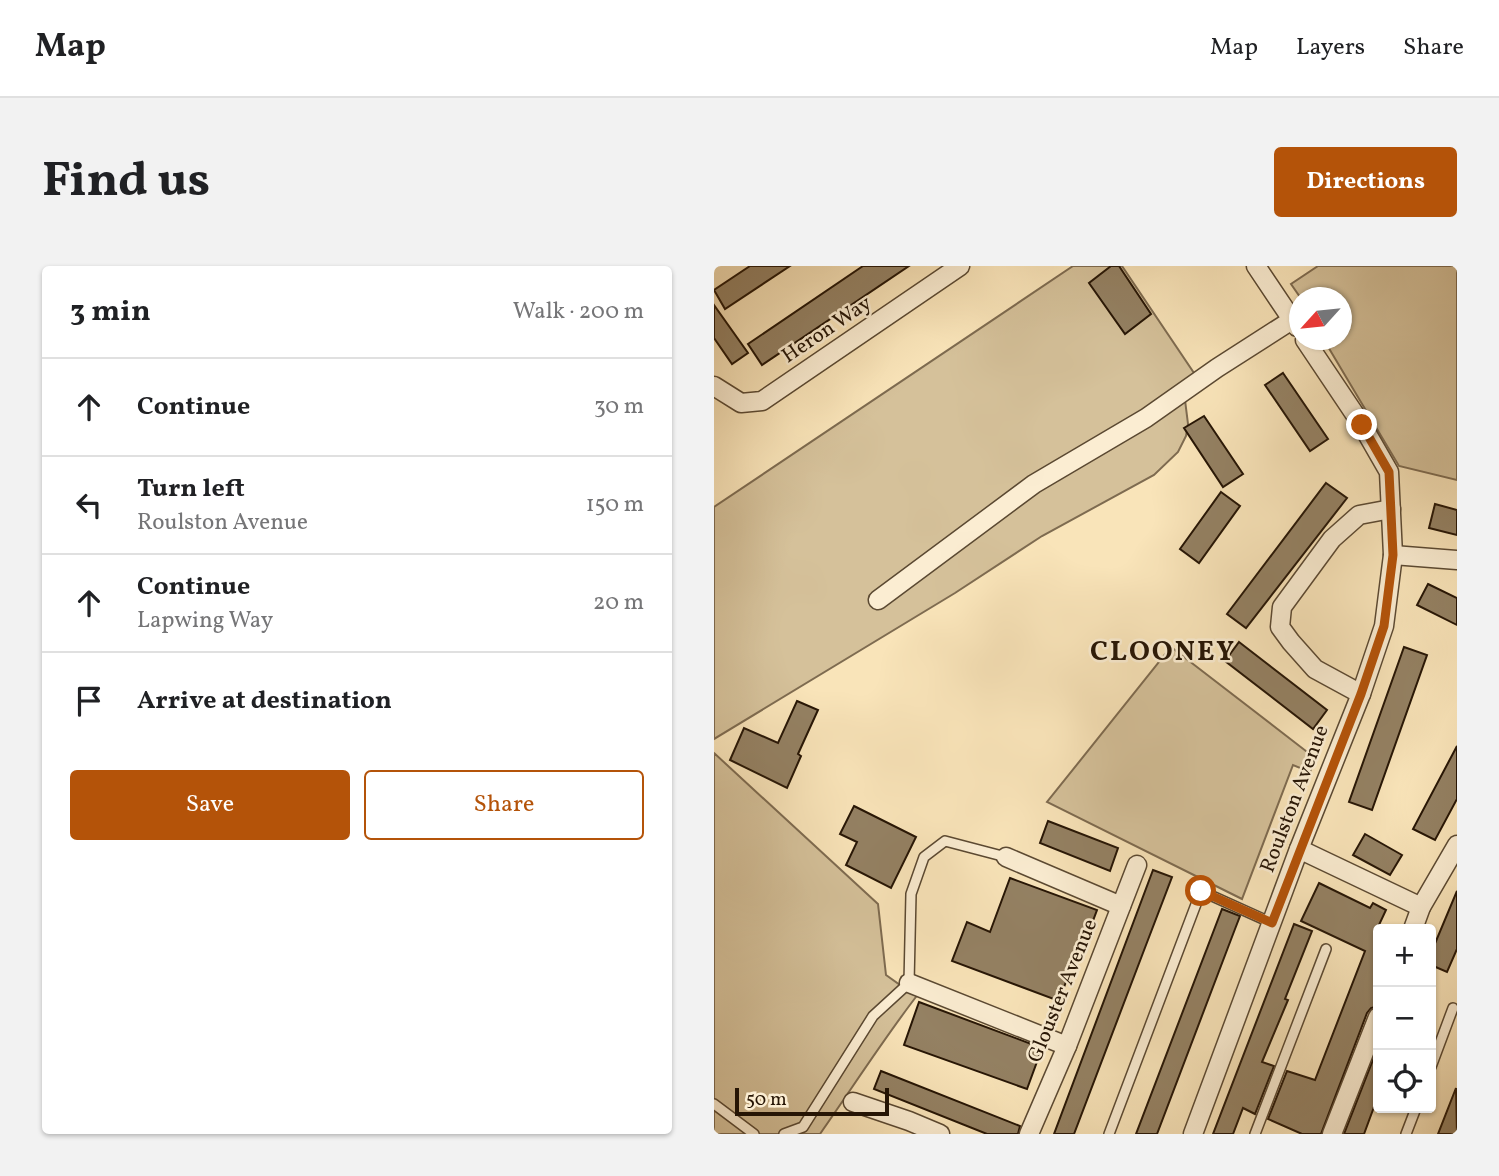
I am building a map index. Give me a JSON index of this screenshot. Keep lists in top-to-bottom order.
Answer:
{
  "streets": {
    "street": ["Heron Way", "Roulston Avenue", "Glouster Avenue"]
  },
  "districts": ["CLOONEY"],
  "scale_bar": "50 m",
  "north": "bottom left",
  "page": {
    "header": "Map",
    "nav": ["Map", "Layers", "Share"],
    "buttons": [
      "Directions",
      ["Save", "Share"]
    ],
    "title": "Find us",
    "heading": ["3 min", "Walk · 200 m"],
    "list": [
      ["Continue", "30 m"],
      ["Turn left", "Roulston Avenue", "150 m"],
      ["Continue", "Lapwing Way", "20 m"],
      "Arrive at destination"
    ],
    "map_buttons": ["+", "−"],
    "scale": "50 m"
  }
}
